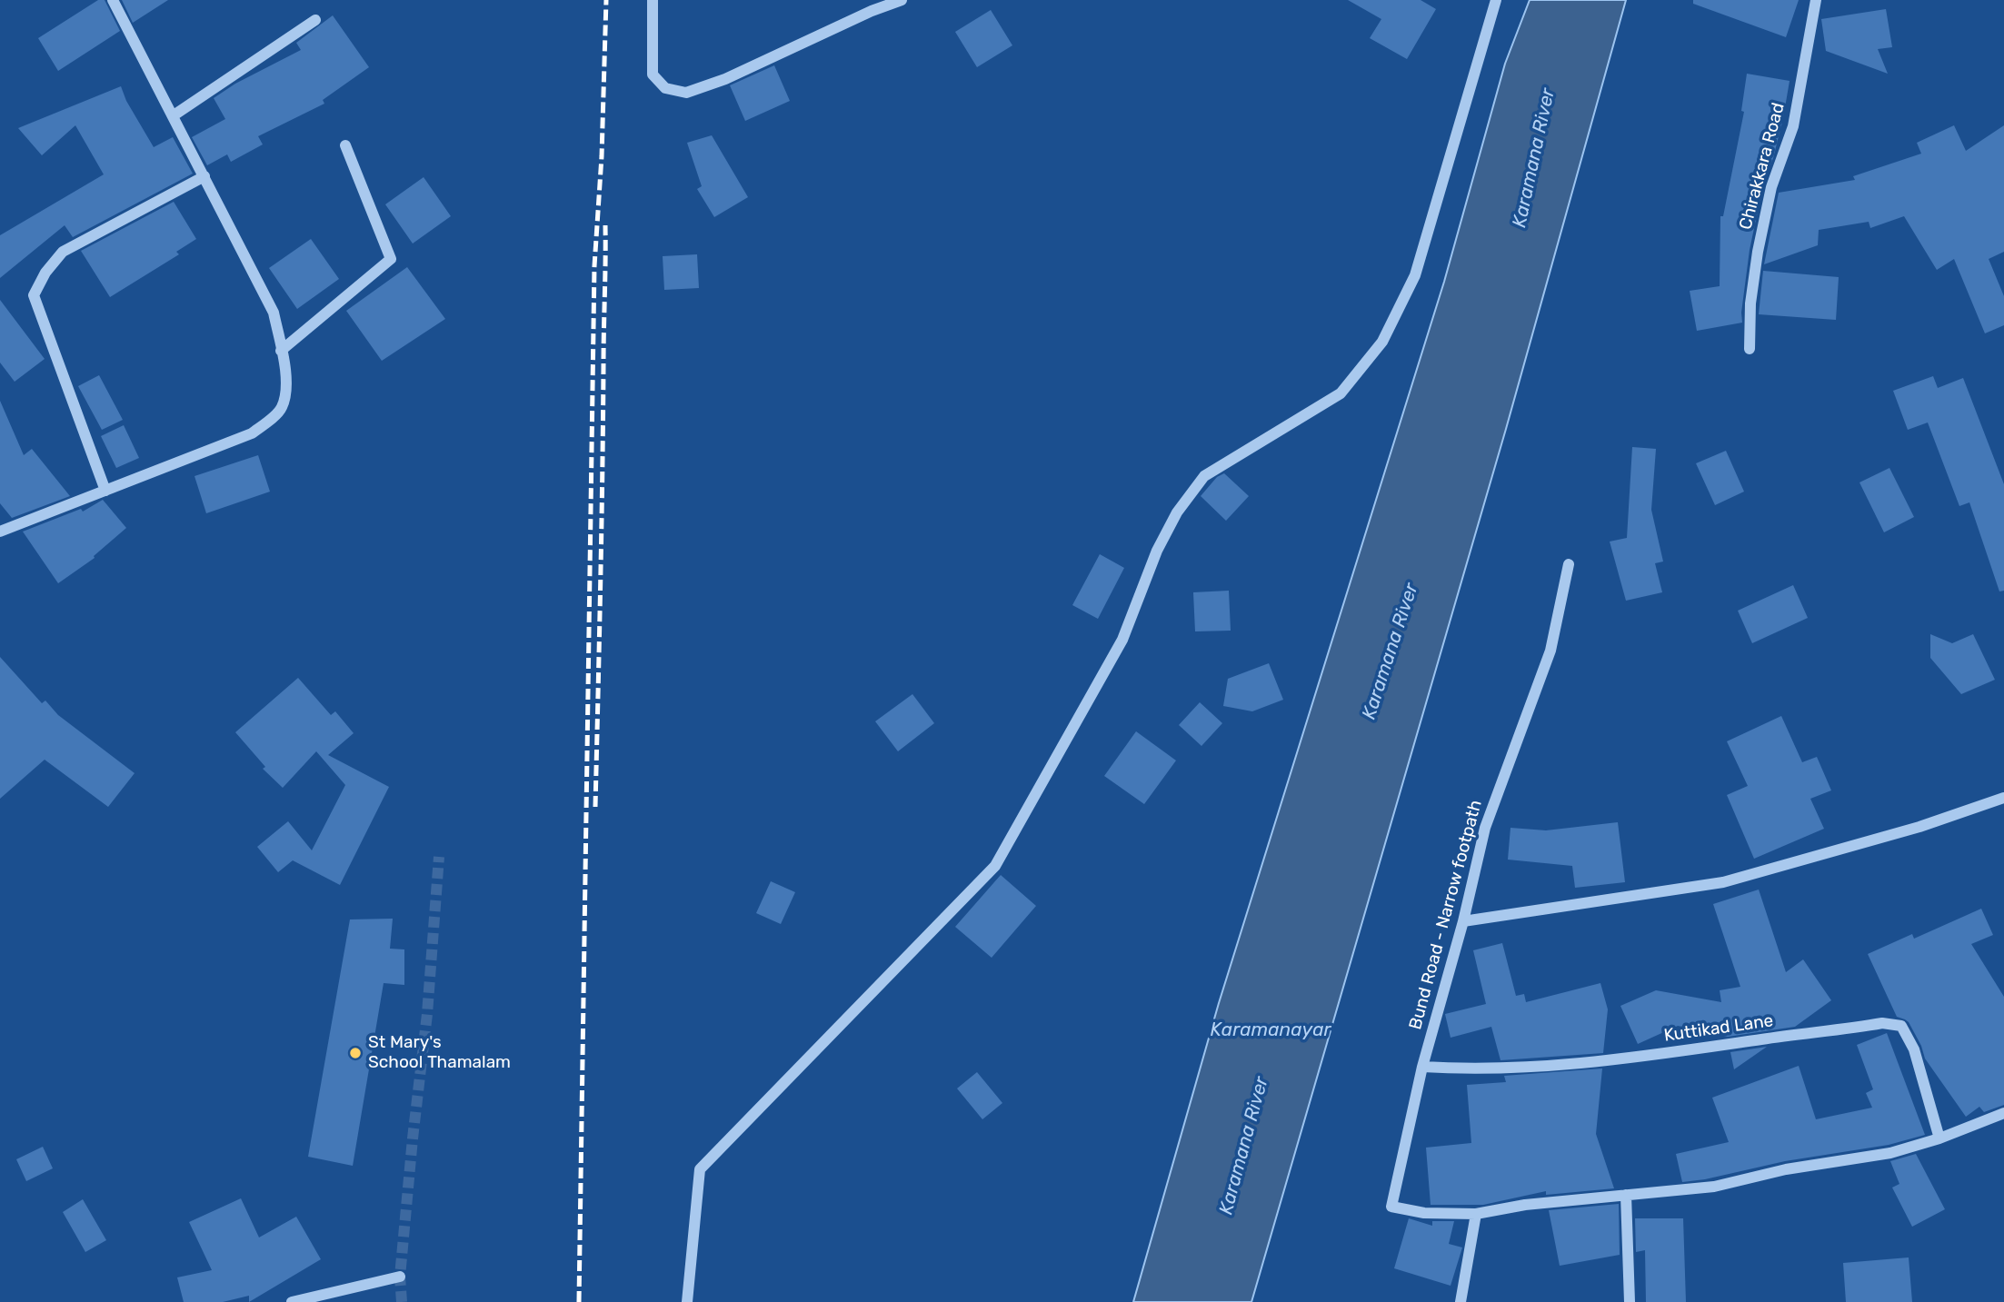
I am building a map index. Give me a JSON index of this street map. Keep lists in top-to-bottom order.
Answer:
{
  "streets": {
    "street": ["Chirakkara Road", "Bund Road - Narrow footpath", "Kuttikad Lane"]
  },
  "crossings": [
    ["Bund Road - Narrow footpath", "Kuttikad Lane"]
  ],
  "water": ["Karamana River", "Karamanayar"],
  "places": ["St Mary's School Thamalam"]
}
